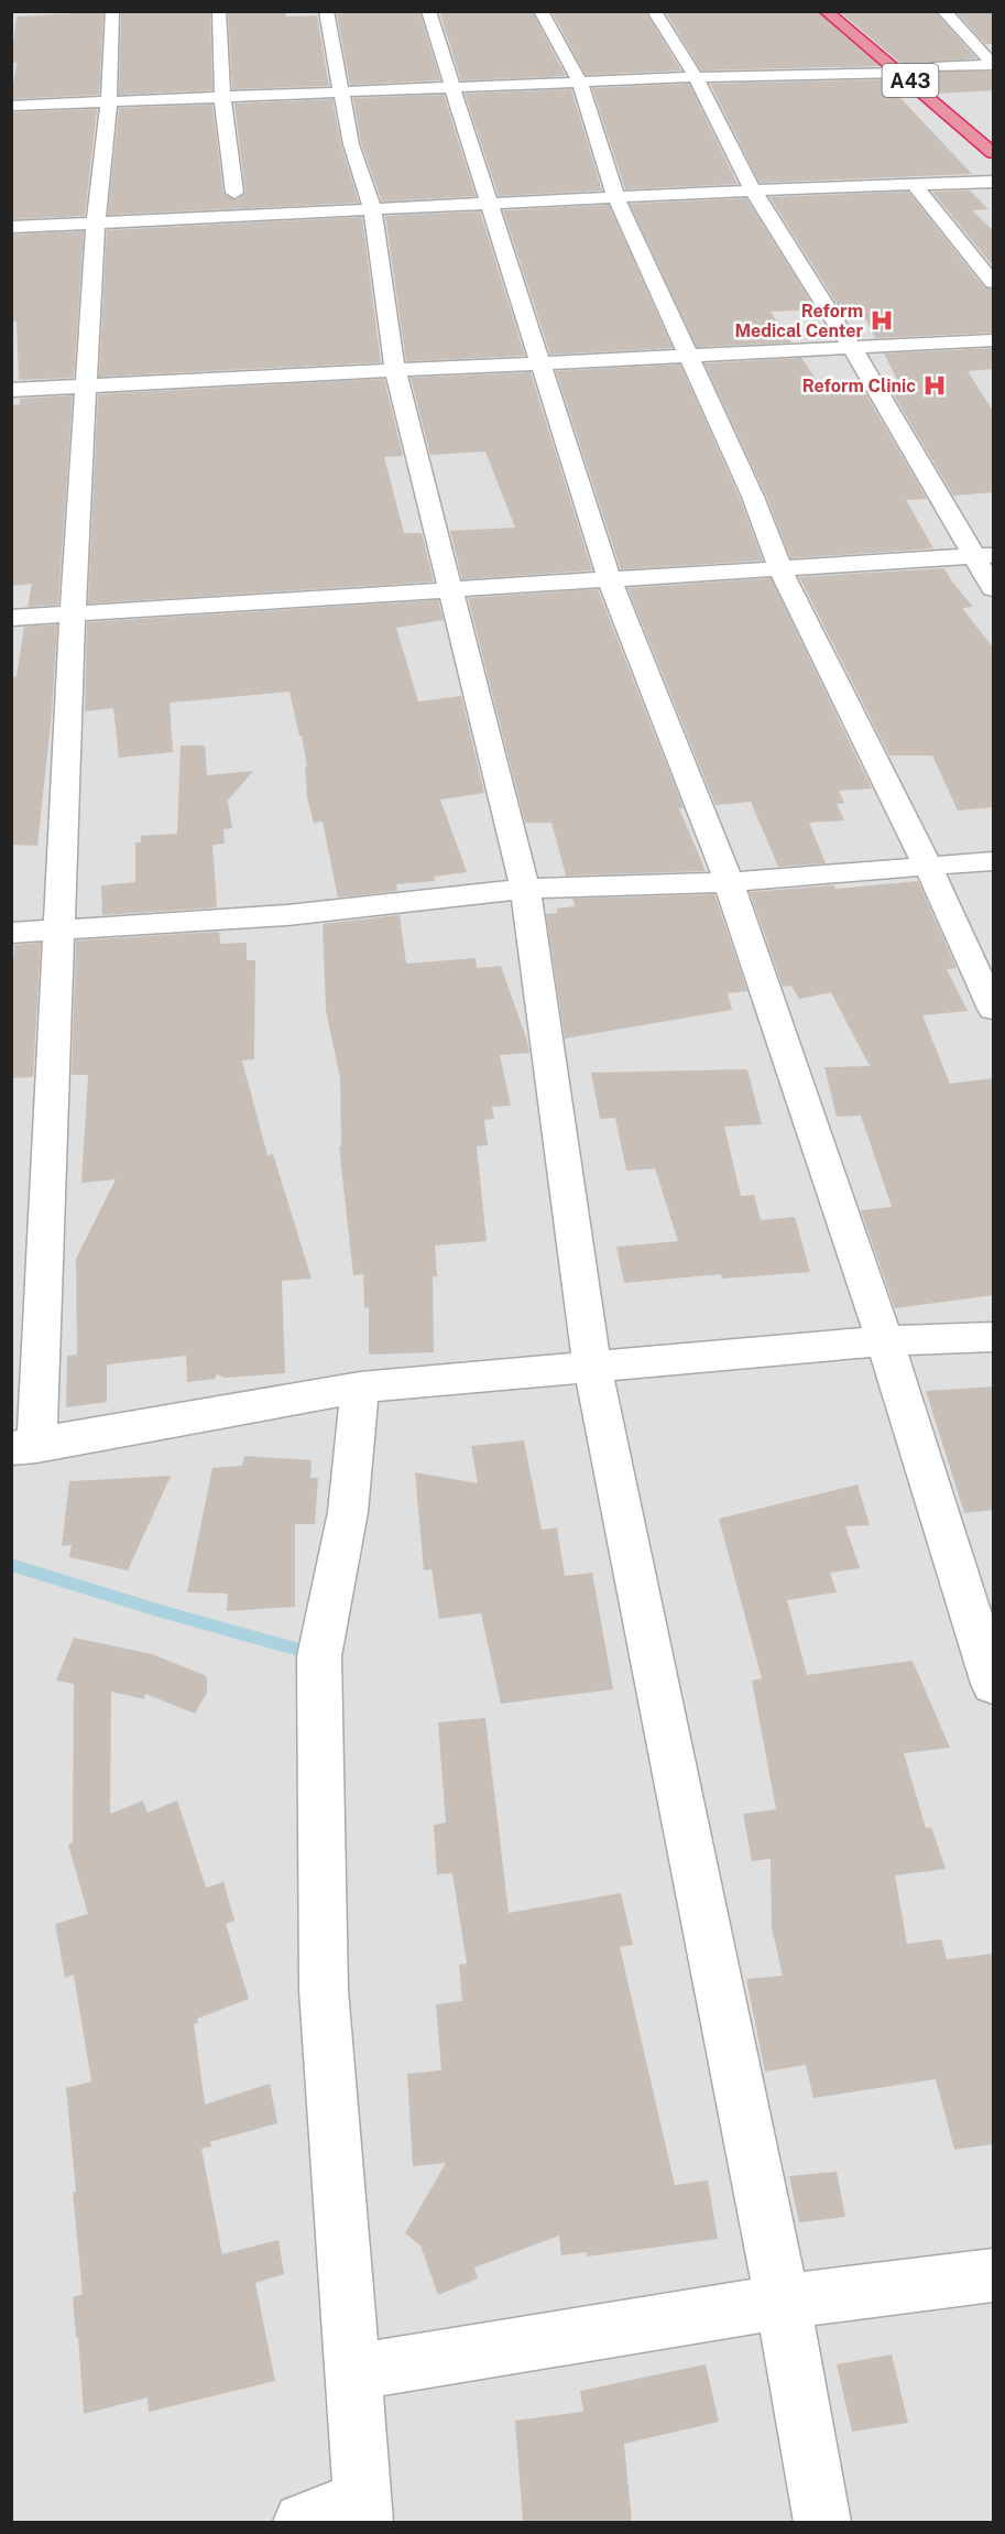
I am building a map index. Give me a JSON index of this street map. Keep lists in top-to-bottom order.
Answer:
{
  "streets": {
    "highway": ["A43"]
  },
  "places": {
    "hospital": ["Reform Medical Center", "Reform Clinic"]
  }
}
